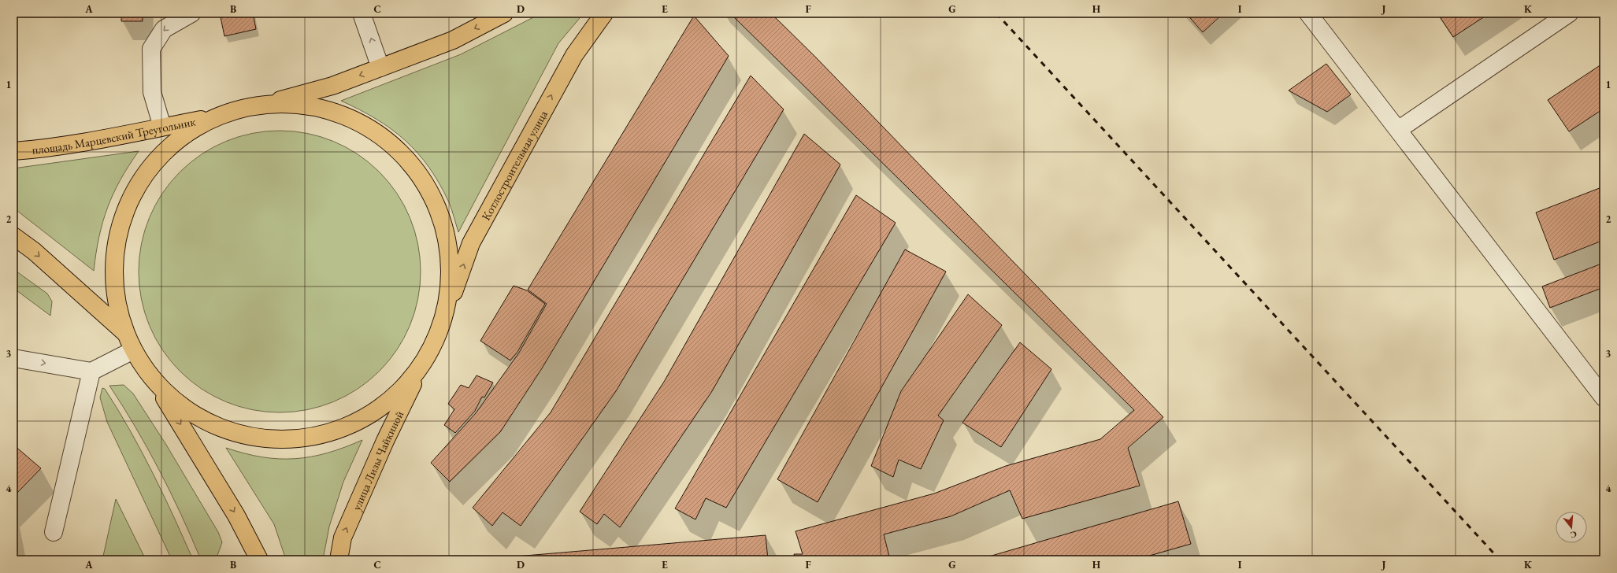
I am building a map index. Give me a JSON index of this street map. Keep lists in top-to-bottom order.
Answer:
{
  "streets": {
    "main road": ["площадь Марцевский Треугольник", "Котлостроительная улица", "улица Лизы Чайкиной"]
  },
  "crossings": [
    ["площадь Марцевский Треугольник", "Котлостроительная улица"],
    ["площадь Марцевский Треугольник", "улица Лизы Чайкиной"]
  ],
  "one_way": ["Котлостроительная улица", "улица Лизы Чайкиной"],
  "north": "bottom",
  "grid": {
    "columns": [
      "A",
      "B",
      "C",
      "D",
      "E",
      "F",
      "G",
      "H",
      "I",
      "J",
      "K"
    ],
    "rows": [
      "1",
      "2",
      "3",
      "4"
    ]
  }
}
